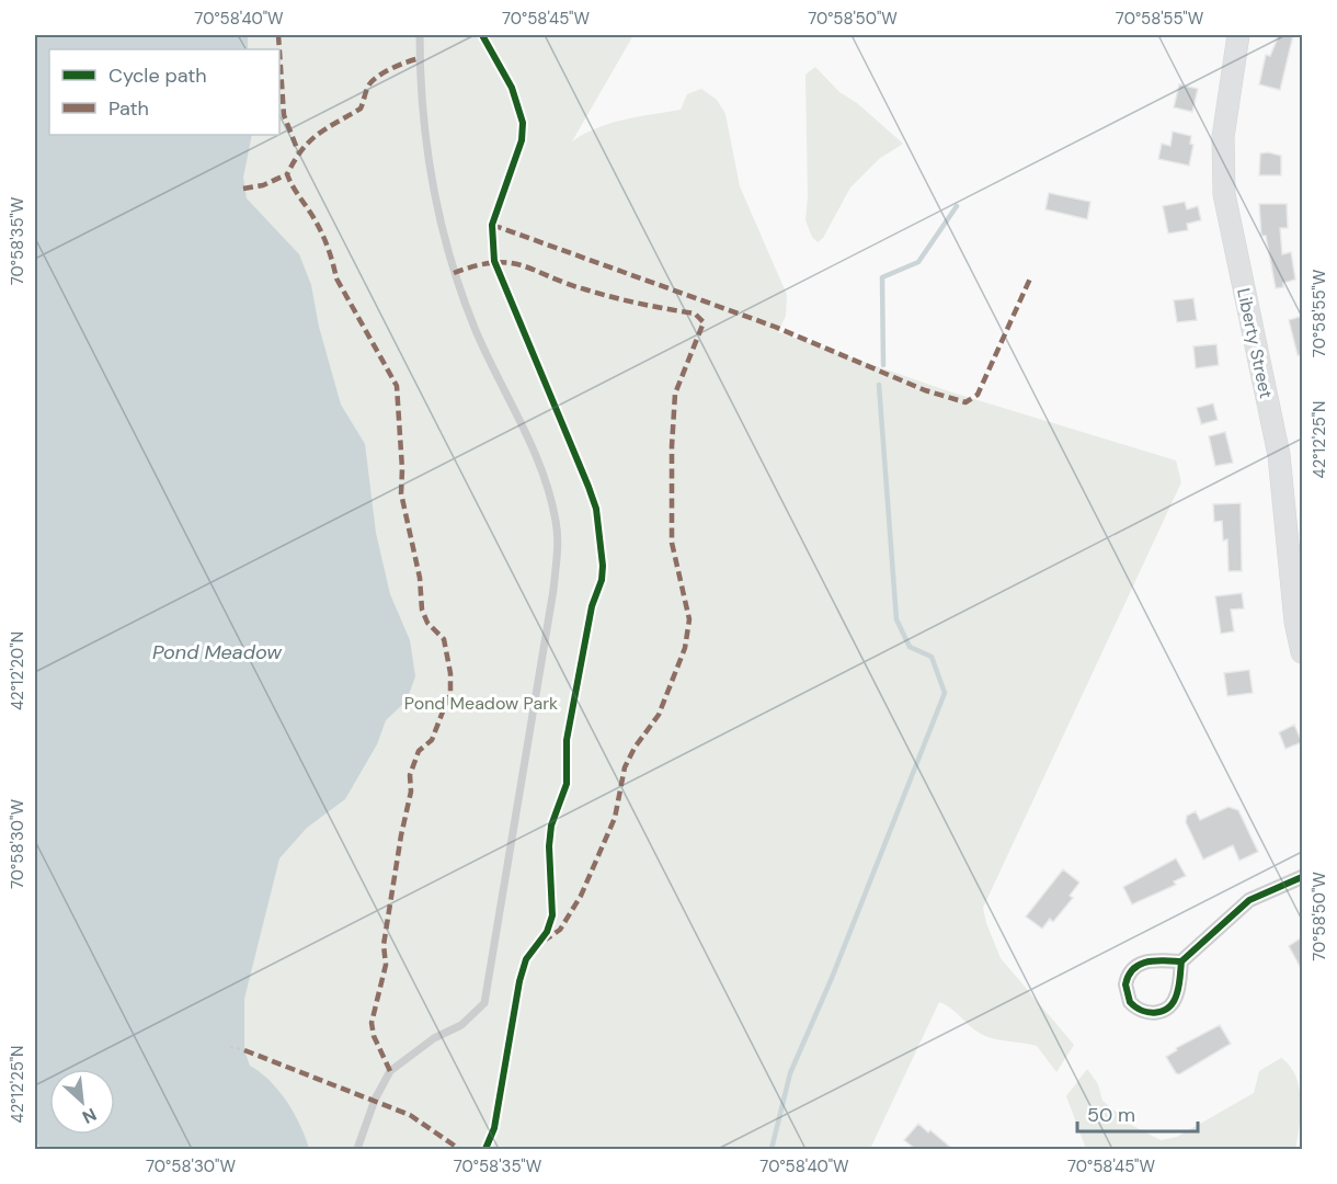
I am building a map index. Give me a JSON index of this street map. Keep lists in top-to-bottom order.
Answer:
{
  "streets": {
    "main road": ["Liberty Street"]
  },
  "water": ["Pond Meadow"],
  "parks": ["Pond Meadow Park"],
  "legend": ["Cycle path", "Path"],
  "scale_bar": "50 m",
  "north": "bottom right",
  "coordinates": [
    "70°58'40\"W",
    "70°58'45\"W",
    "70°58'50\"W",
    "70°58'55\"W",
    "70°58'35\"W",
    "42°12'25\"N",
    "42°12'20\"N",
    "70°58'30\"W"
  ]
}
